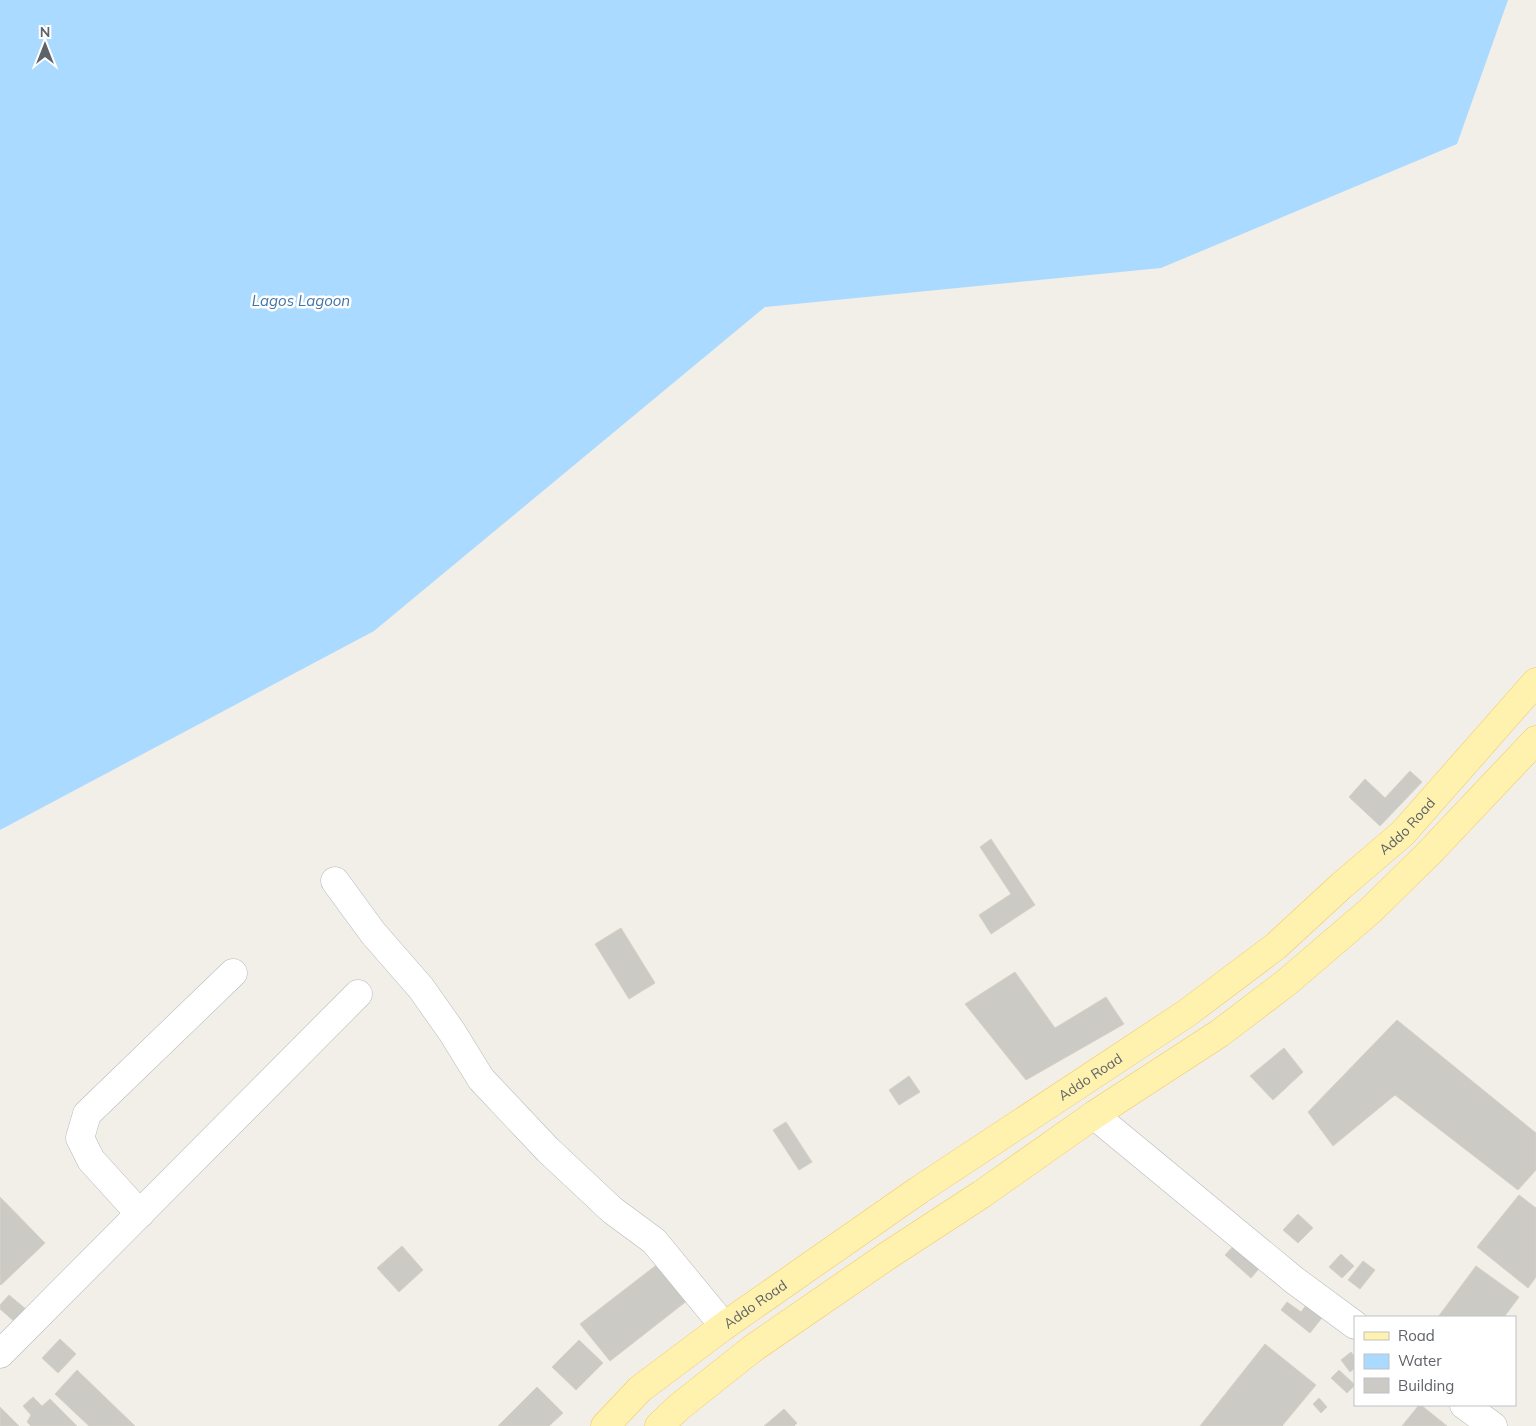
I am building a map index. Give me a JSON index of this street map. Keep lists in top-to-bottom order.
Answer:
{
  "streets": {
    "main road": ["Addo Road"]
  },
  "water": ["Lagos Lagoon"],
  "legend": ["Road", "Water", "Building"],
  "north": "top"
}
